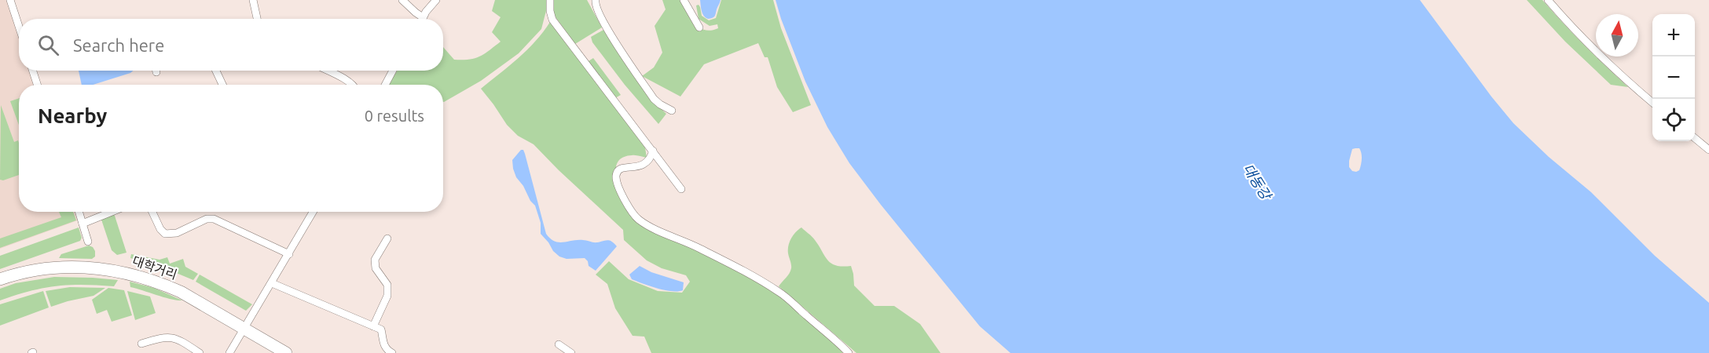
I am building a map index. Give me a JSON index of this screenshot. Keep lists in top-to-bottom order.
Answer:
{
  "streets": {
    "main road": ["대학거리"]
  },
  "water": ["대동강"],
  "north": "top",
  "page": {
    "map_buttons": ["+", "−"],
    "search": "Search here",
    "heading": ["Nearby", "0 results"]
  }
}
